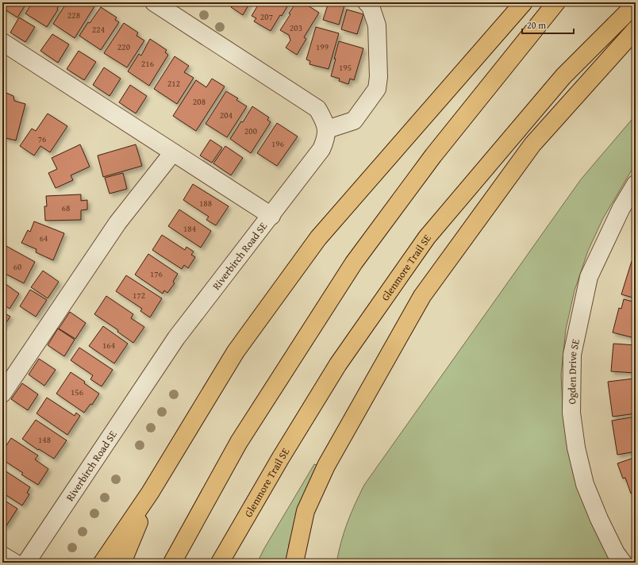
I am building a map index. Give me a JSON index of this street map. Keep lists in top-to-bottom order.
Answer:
{
  "streets": {
    "highway": ["Glenmore Trail SE"],
    "street": ["Riverbirch Road SE", "Ogden Drive SE"]
  },
  "house_numbers": [
    "228",
    "207",
    "203",
    "224",
    "220",
    "199",
    "216",
    "195",
    "212",
    "208",
    "204",
    "200",
    "76",
    "196",
    "188",
    "68",
    "184",
    "64",
    "60",
    "176",
    "172",
    "164",
    "156",
    "148"
  ],
  "scale_bar": "20 m"
}
